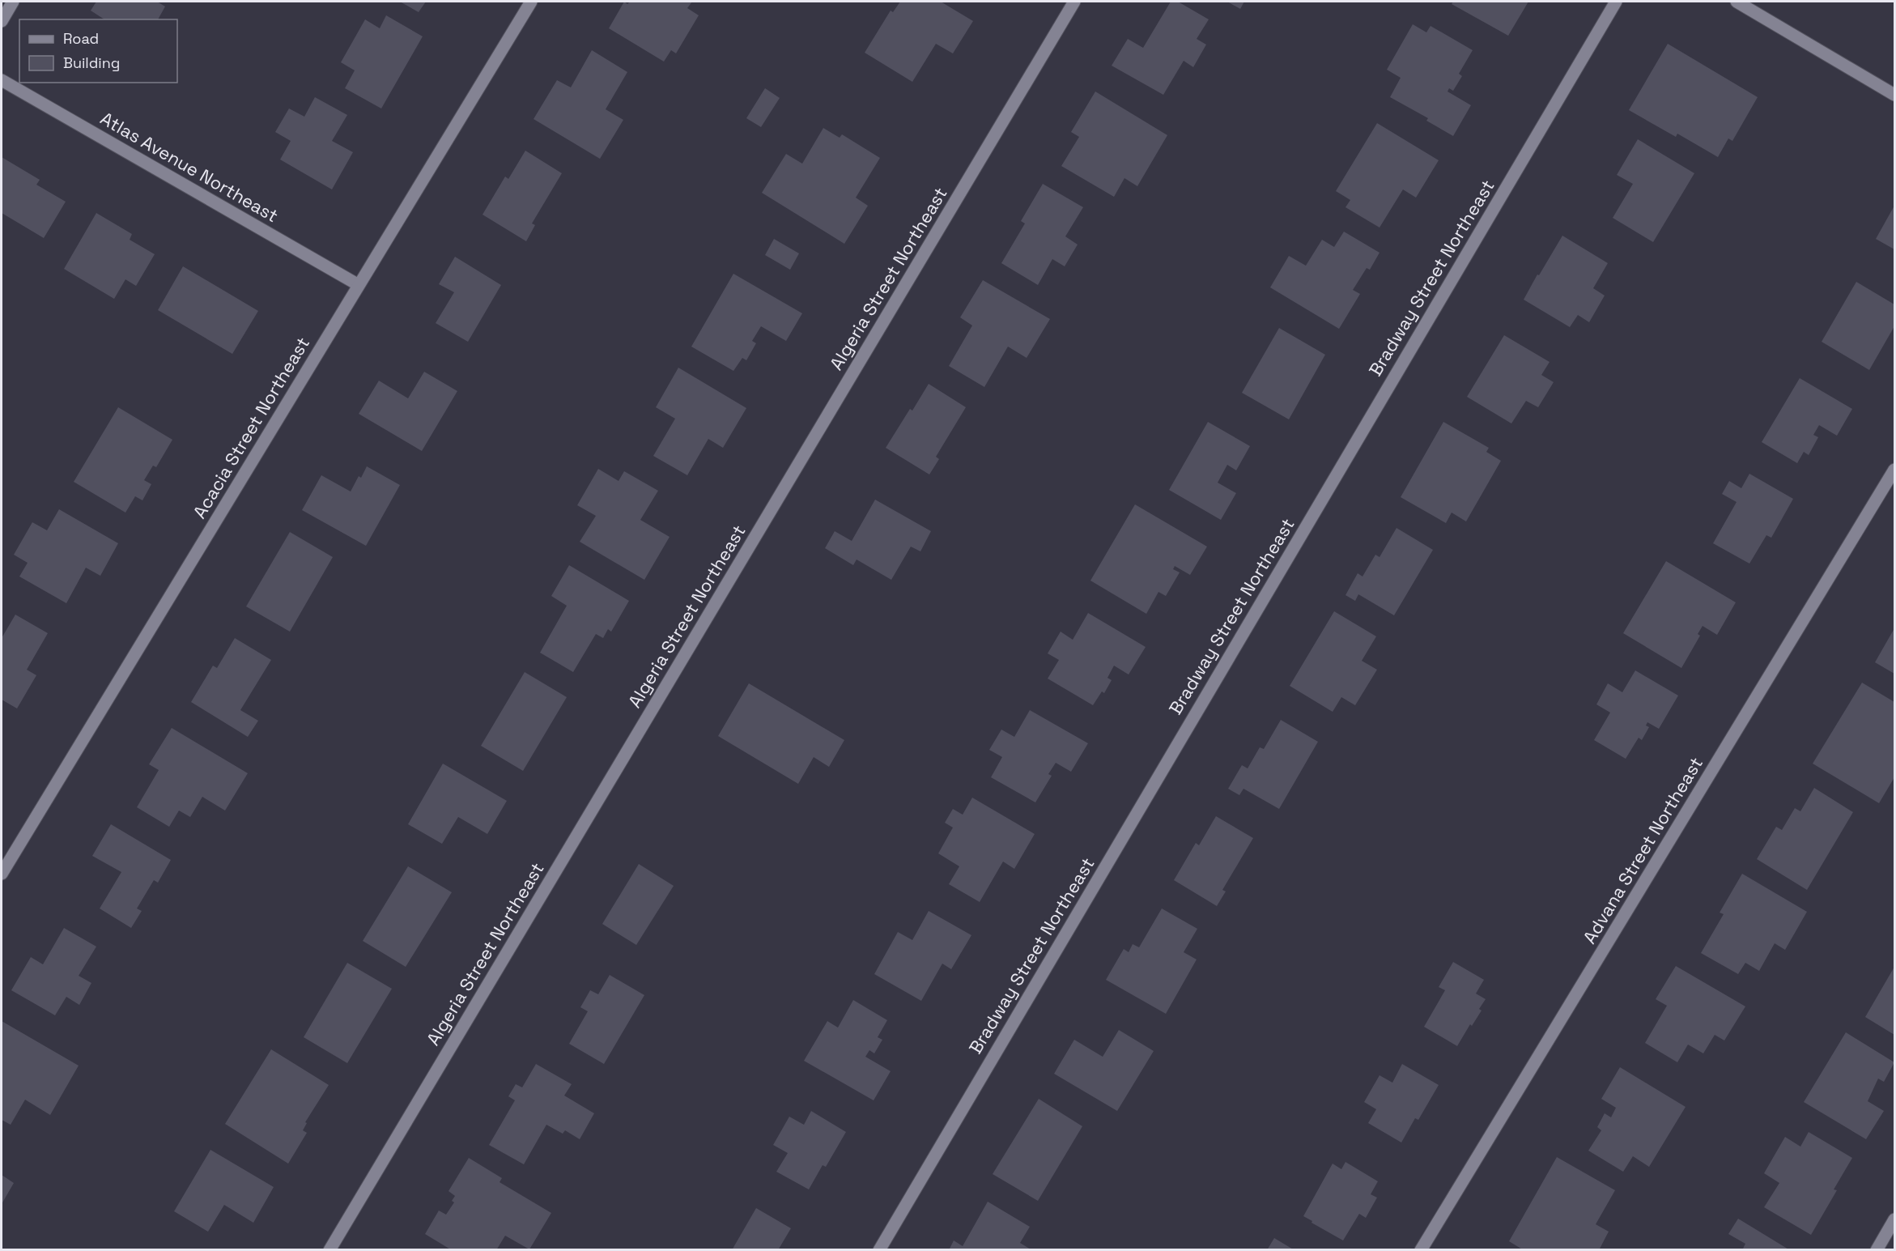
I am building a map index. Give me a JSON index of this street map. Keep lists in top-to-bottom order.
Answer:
{
  "streets": {
    "street": [
      "Atlas Avenue Northeast",
      "Bradway Street Northeast",
      "Algeria Street Northeast",
      "Acacia Street Northeast",
      "Advana Street Northeast"
    ]
  },
  "crossings": [
    ["Atlas Avenue Northeast", "Acacia Street Northeast"]
  ],
  "legend": ["Road", "Building"]
}
